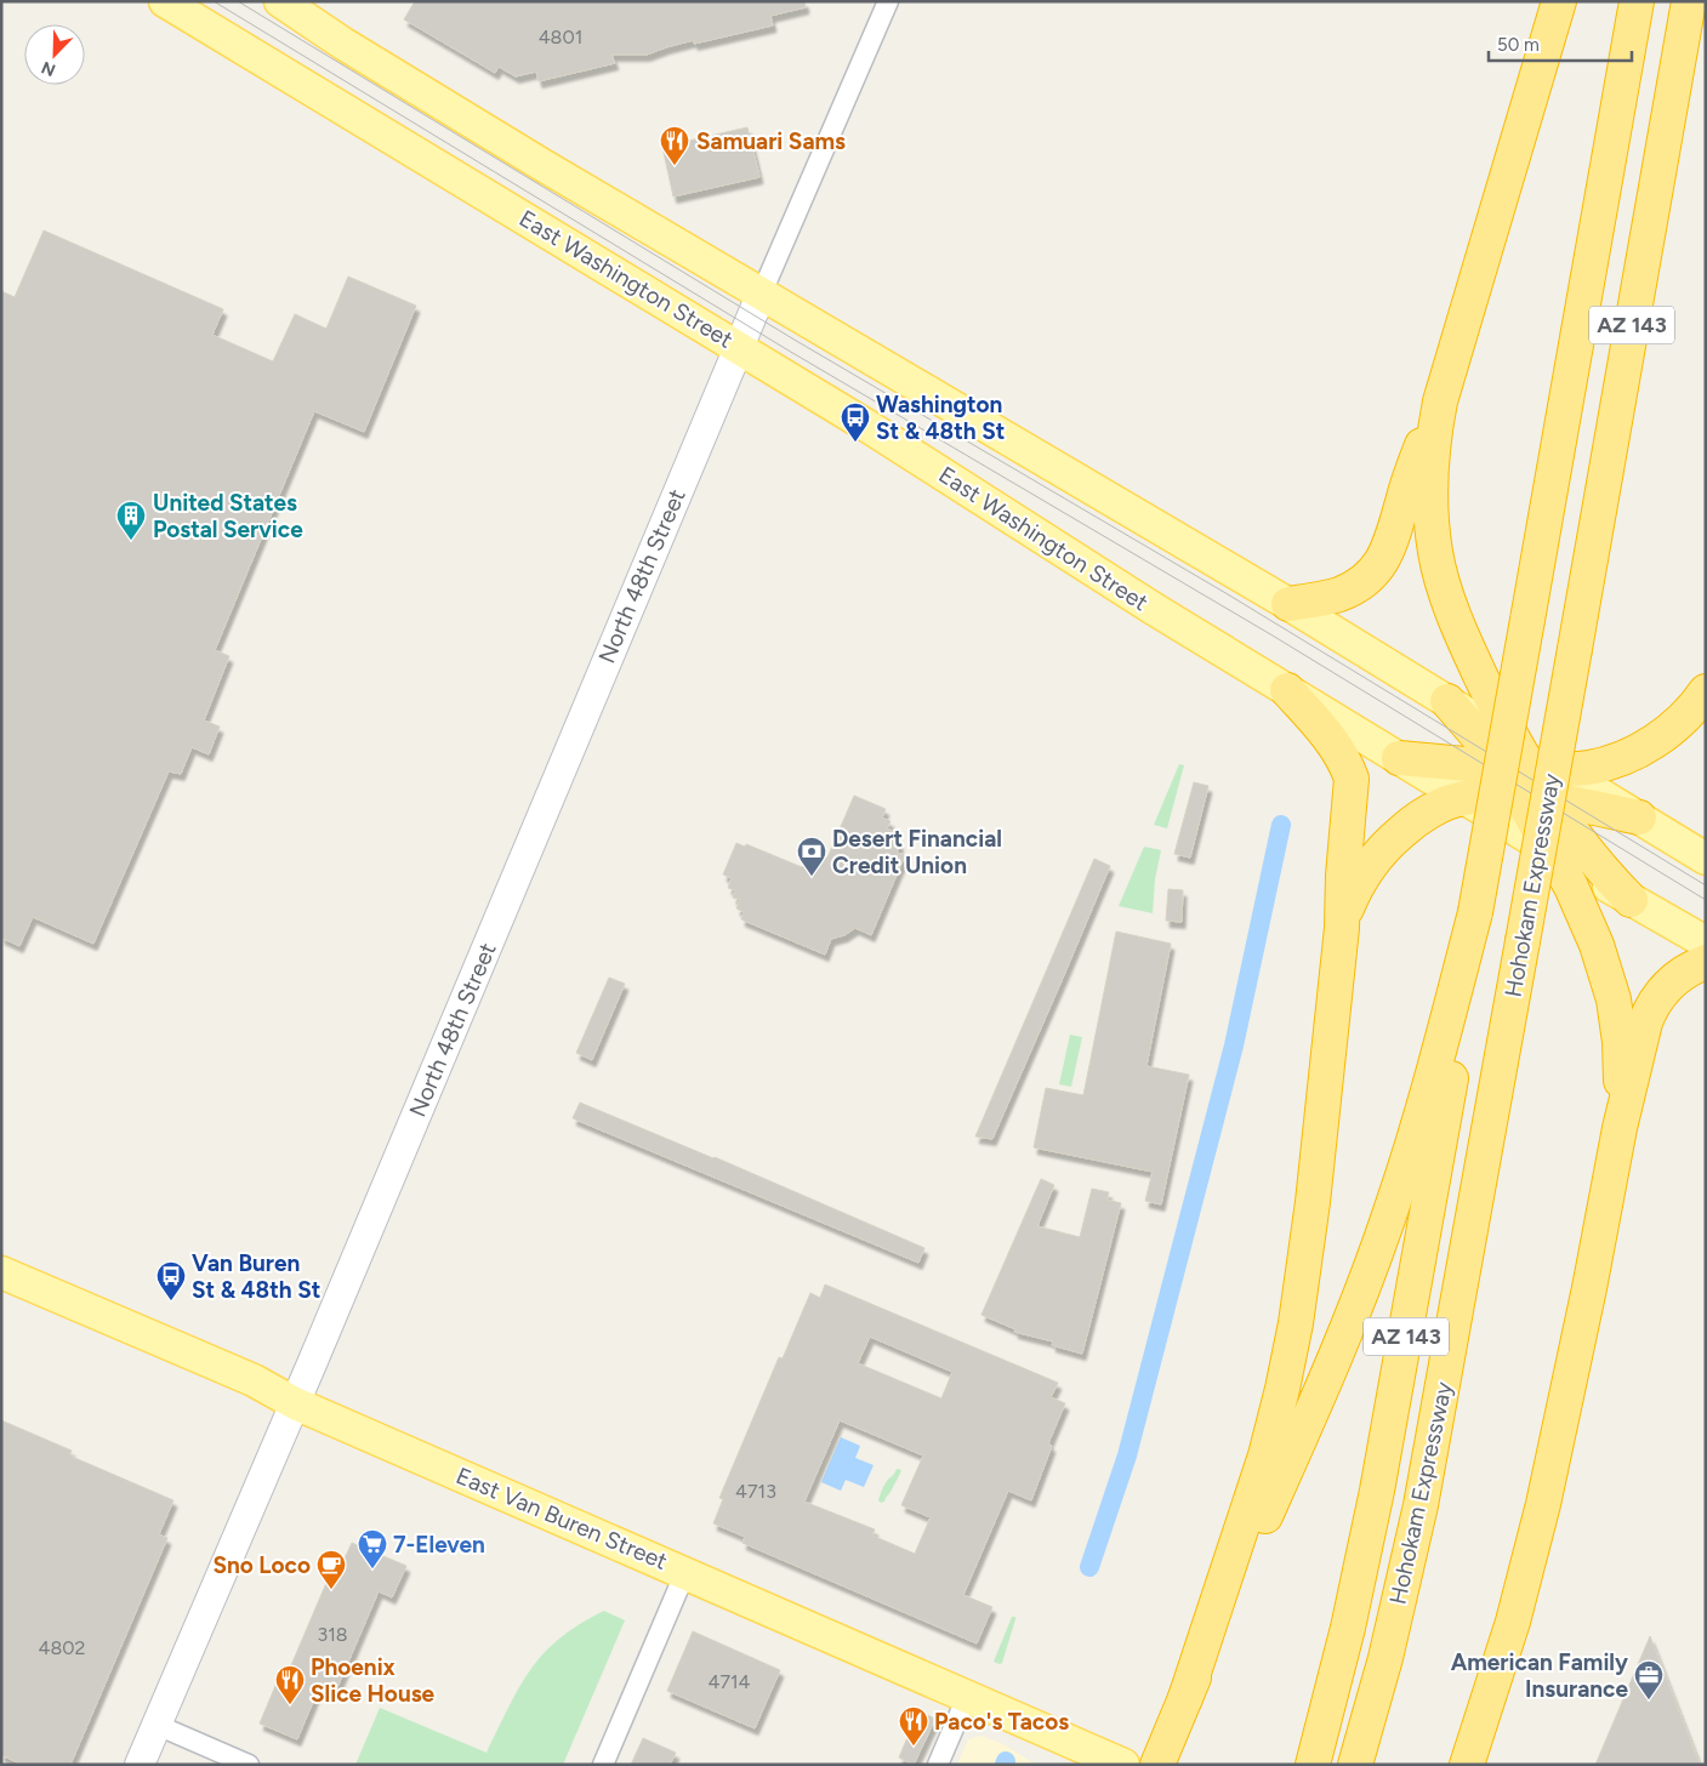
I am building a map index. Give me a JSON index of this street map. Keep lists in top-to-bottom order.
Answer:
{
  "streets": {
    "highway": ["AZ 143", "Hohokam Expressway"],
    "main road": ["East Washington Street", "East Van Buren Street"],
    "street": ["North 48th Street"]
  },
  "crossings": [
    ["East Washington Street", "North 48th Street"],
    ["North 48th Street", "East Van Buren Street"]
  ],
  "places": {
    "restaurant": ["Samuari Sams", "Phoenix Slice House", "Paco's Tacos"],
    "bus stop": ["Washington St & 48th St", "Van Buren St & 48th St"],
    "building": ["United States Postal Service"],
    "bank": ["Desert Financial Credit Union"],
    "supermarket": ["7-Eleven"],
    "cafe": ["Sno Loco"],
    "office": ["American Family Insurance"]
  },
  "house_numbers": [
    "4801",
    "4713",
    "318",
    "4802",
    "4714"
  ],
  "scale_bar": "50 m",
  "north": "bottom left"
}
